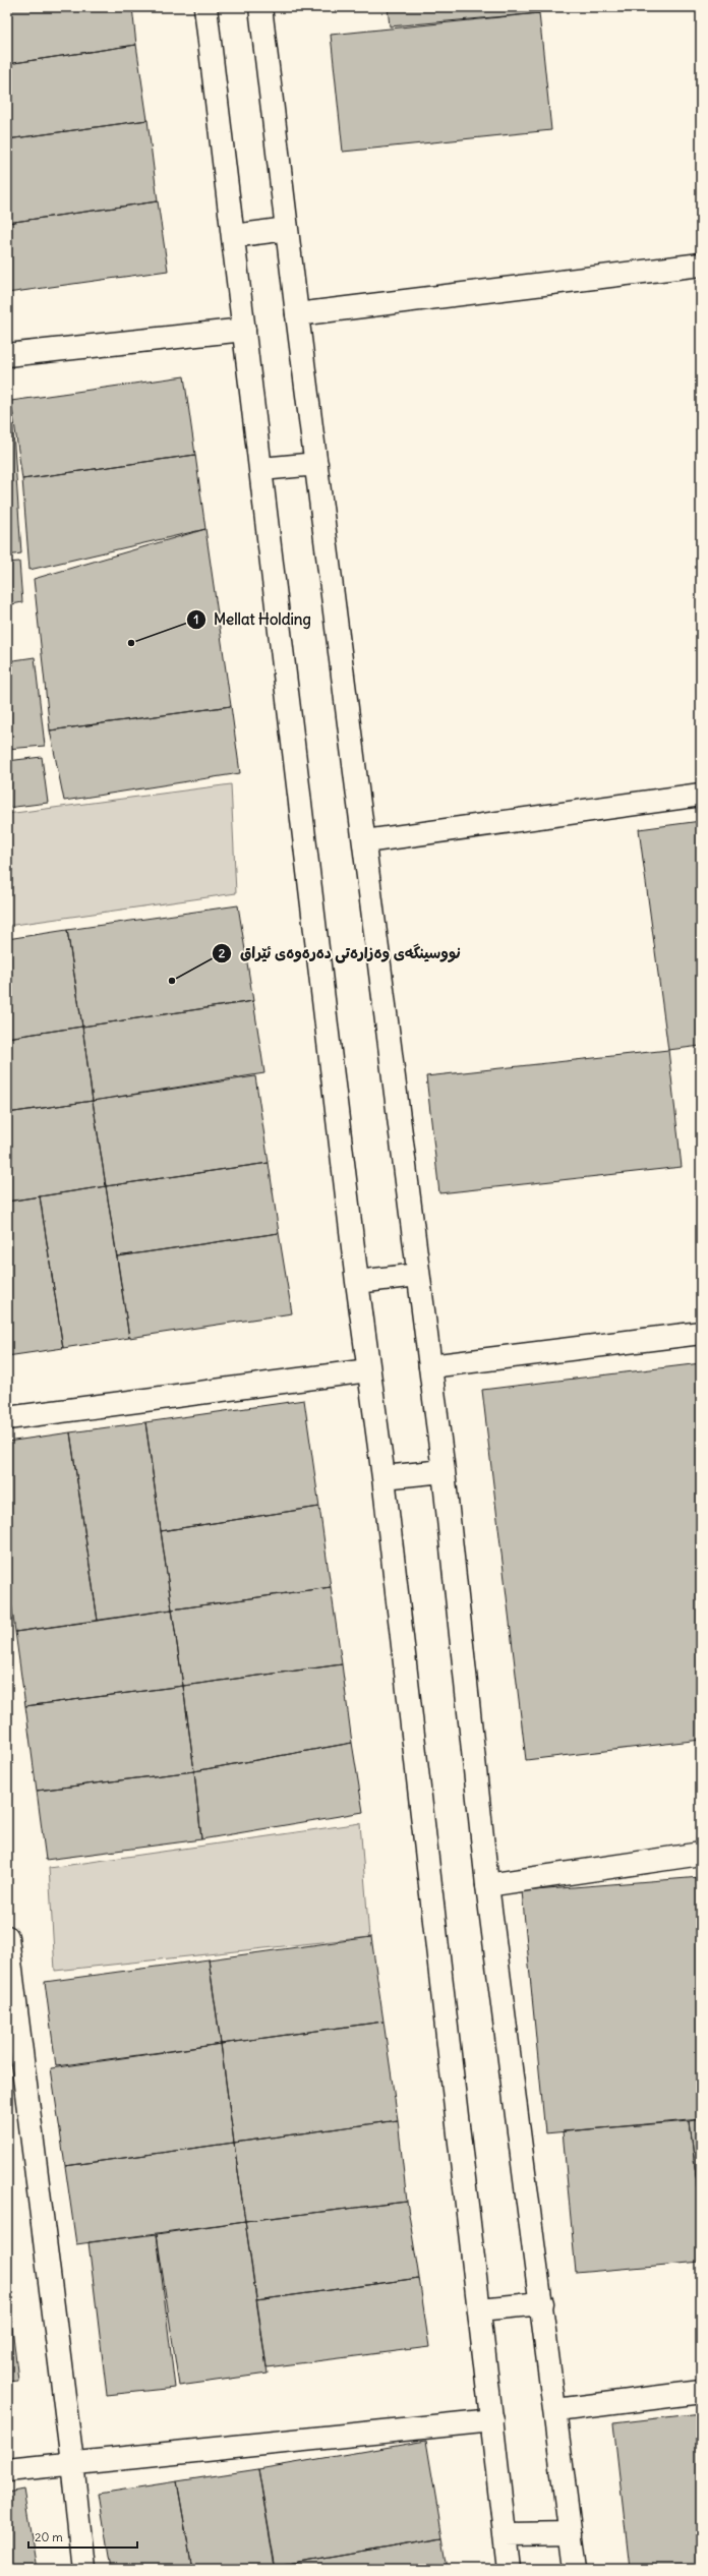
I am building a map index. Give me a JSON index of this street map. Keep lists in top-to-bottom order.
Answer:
{
  "places": ["Mellat Holding", "نووسینگەی وەزارەتی دەرەوەی ئێراق"],
  "scale_bar": "20 m"
}
